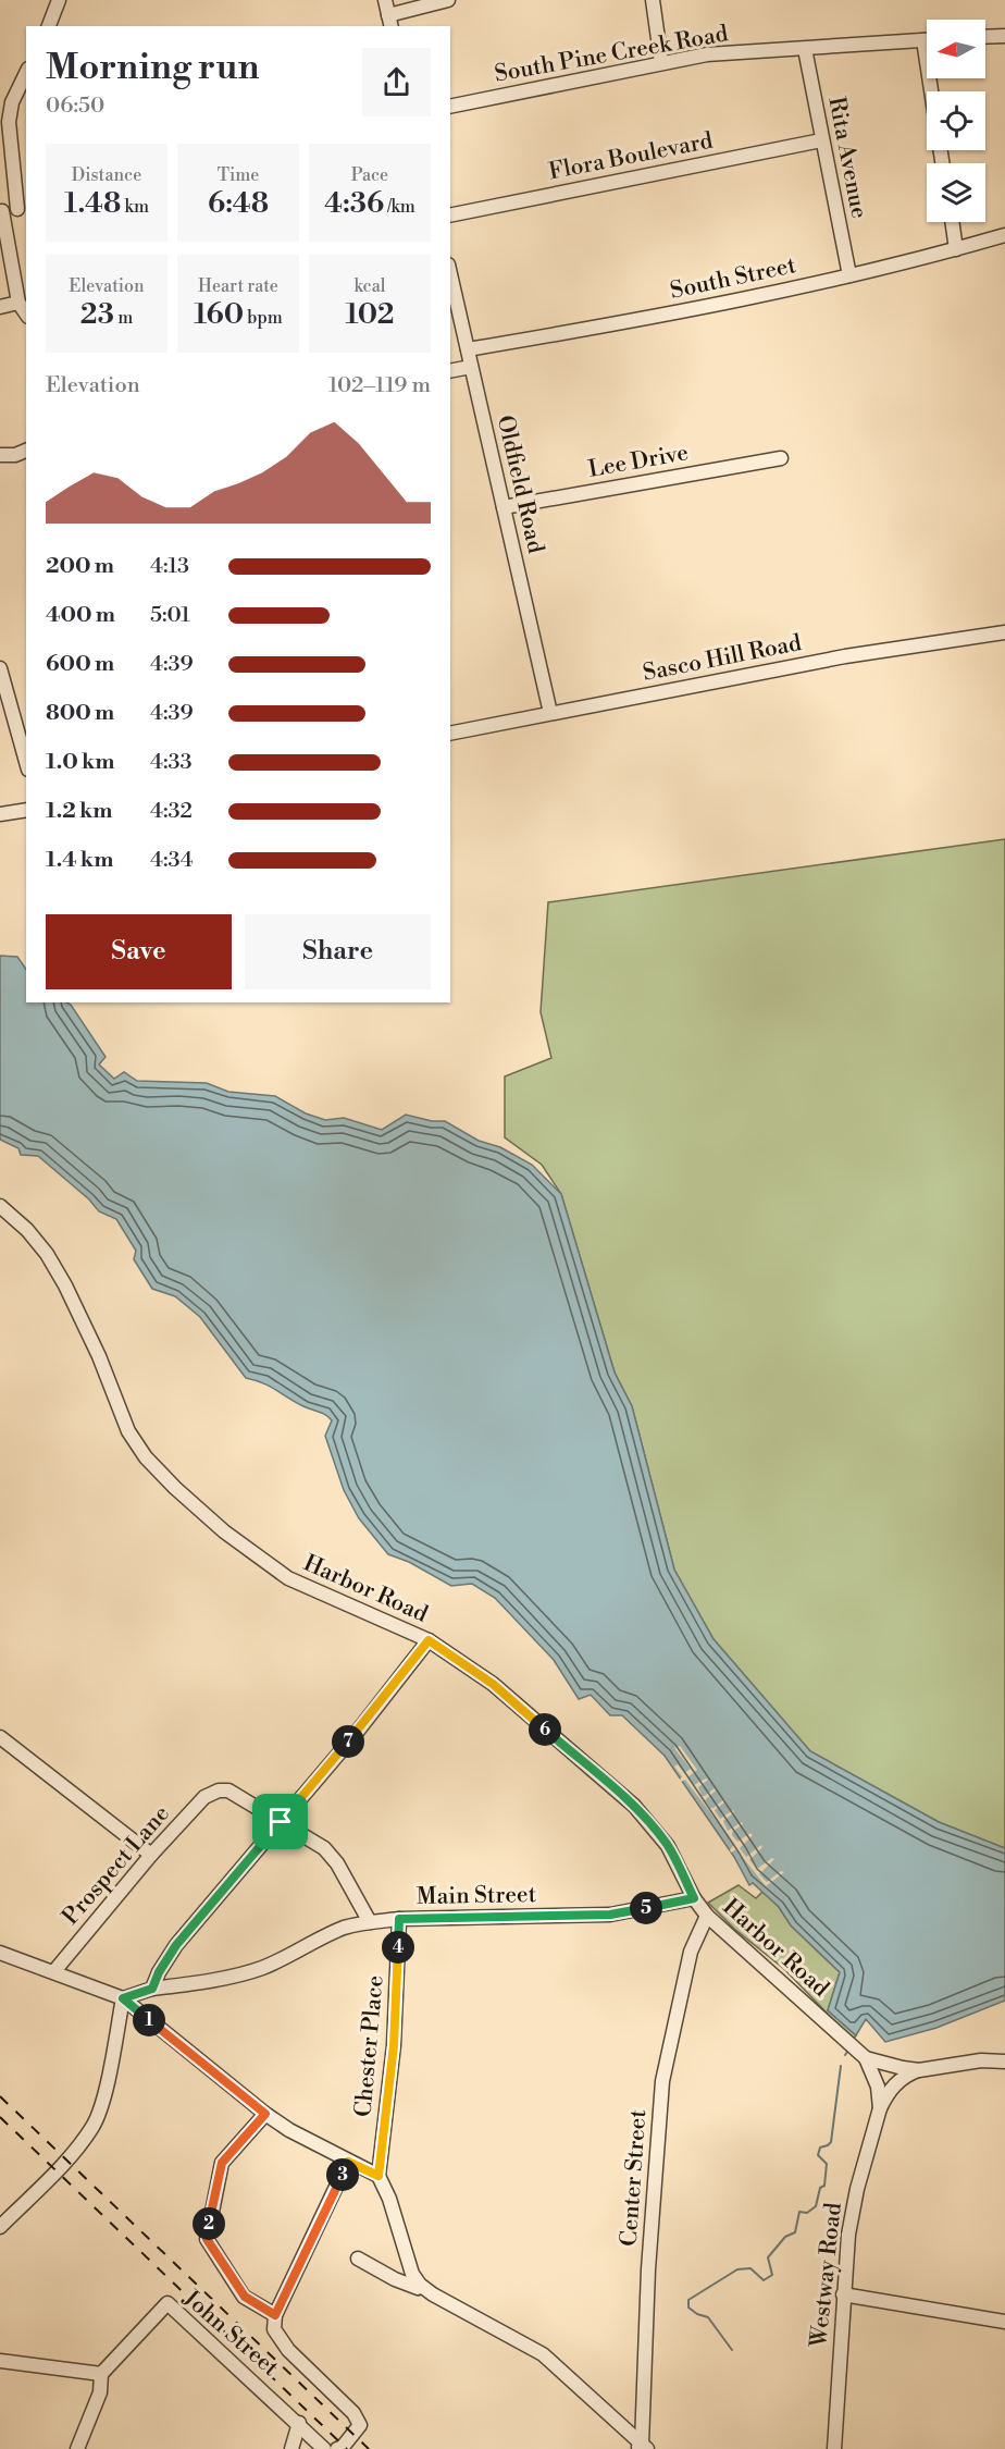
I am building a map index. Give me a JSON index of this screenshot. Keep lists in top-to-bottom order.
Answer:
{
  "streets": {
    "street": [
      "South Pine Creek Road",
      "Flora Boulevard",
      "Rita Avenue",
      "South Street",
      "Lee Drive",
      "Oldfield Road",
      "Sasco Hill Road",
      "Harbor Road",
      "Prospect Lane",
      "Main Street",
      "Chester Place",
      "Center Street",
      "Westway Road",
      "John Street"
    ]
  },
  "crossings": [
    ["South Pine Creek Road", "Rita Avenue"],
    ["Flora Boulevard", "Rita Avenue"],
    ["Rita Avenue", "South Street"],
    ["South Street", "Oldfield Road"],
    ["Lee Drive", "Oldfield Road"],
    ["Oldfield Road", "Sasco Hill Road"],
    ["Harbor Road", "Main Street"],
    ["Harbor Road", "Center Street"],
    ["Harbor Road", "Westway Road"],
    ["Main Street", "Chester Place"]
  ],
  "north": "left",
  "page": {
    "heading": ["Morning run", "06:50"],
    "stats": [
      ["Distance", "1.48 km"],
      ["Time", "6:48"],
      ["Pace", "4:36 /km"],
      ["Elevation", "23 m"],
      ["Heart rate", "160 bpm"],
      ["kcal", "102"]
    ],
    "chart": ["Elevation", "102–119 m"],
    "list": [
      {
        "name": "200 m",
        "note": "4:13"
      },
      {
        "name": "400 m",
        "note": "5:01"
      },
      {
        "name": "600 m",
        "note": "4:39"
      },
      {
        "name": "800 m",
        "note": "4:39"
      },
      {
        "name": "1.0 km",
        "note": "4:33"
      },
      {
        "name": "1.2 km",
        "note": "4:32"
      },
      {
        "name": "1.4 km",
        "note": "4:34"
      }
    ],
    "buttons": ["Save", "Share"],
    "pins": [
      "6",
      "7",
      "5",
      "4",
      "1",
      "3",
      "2"
    ]
  }
}
